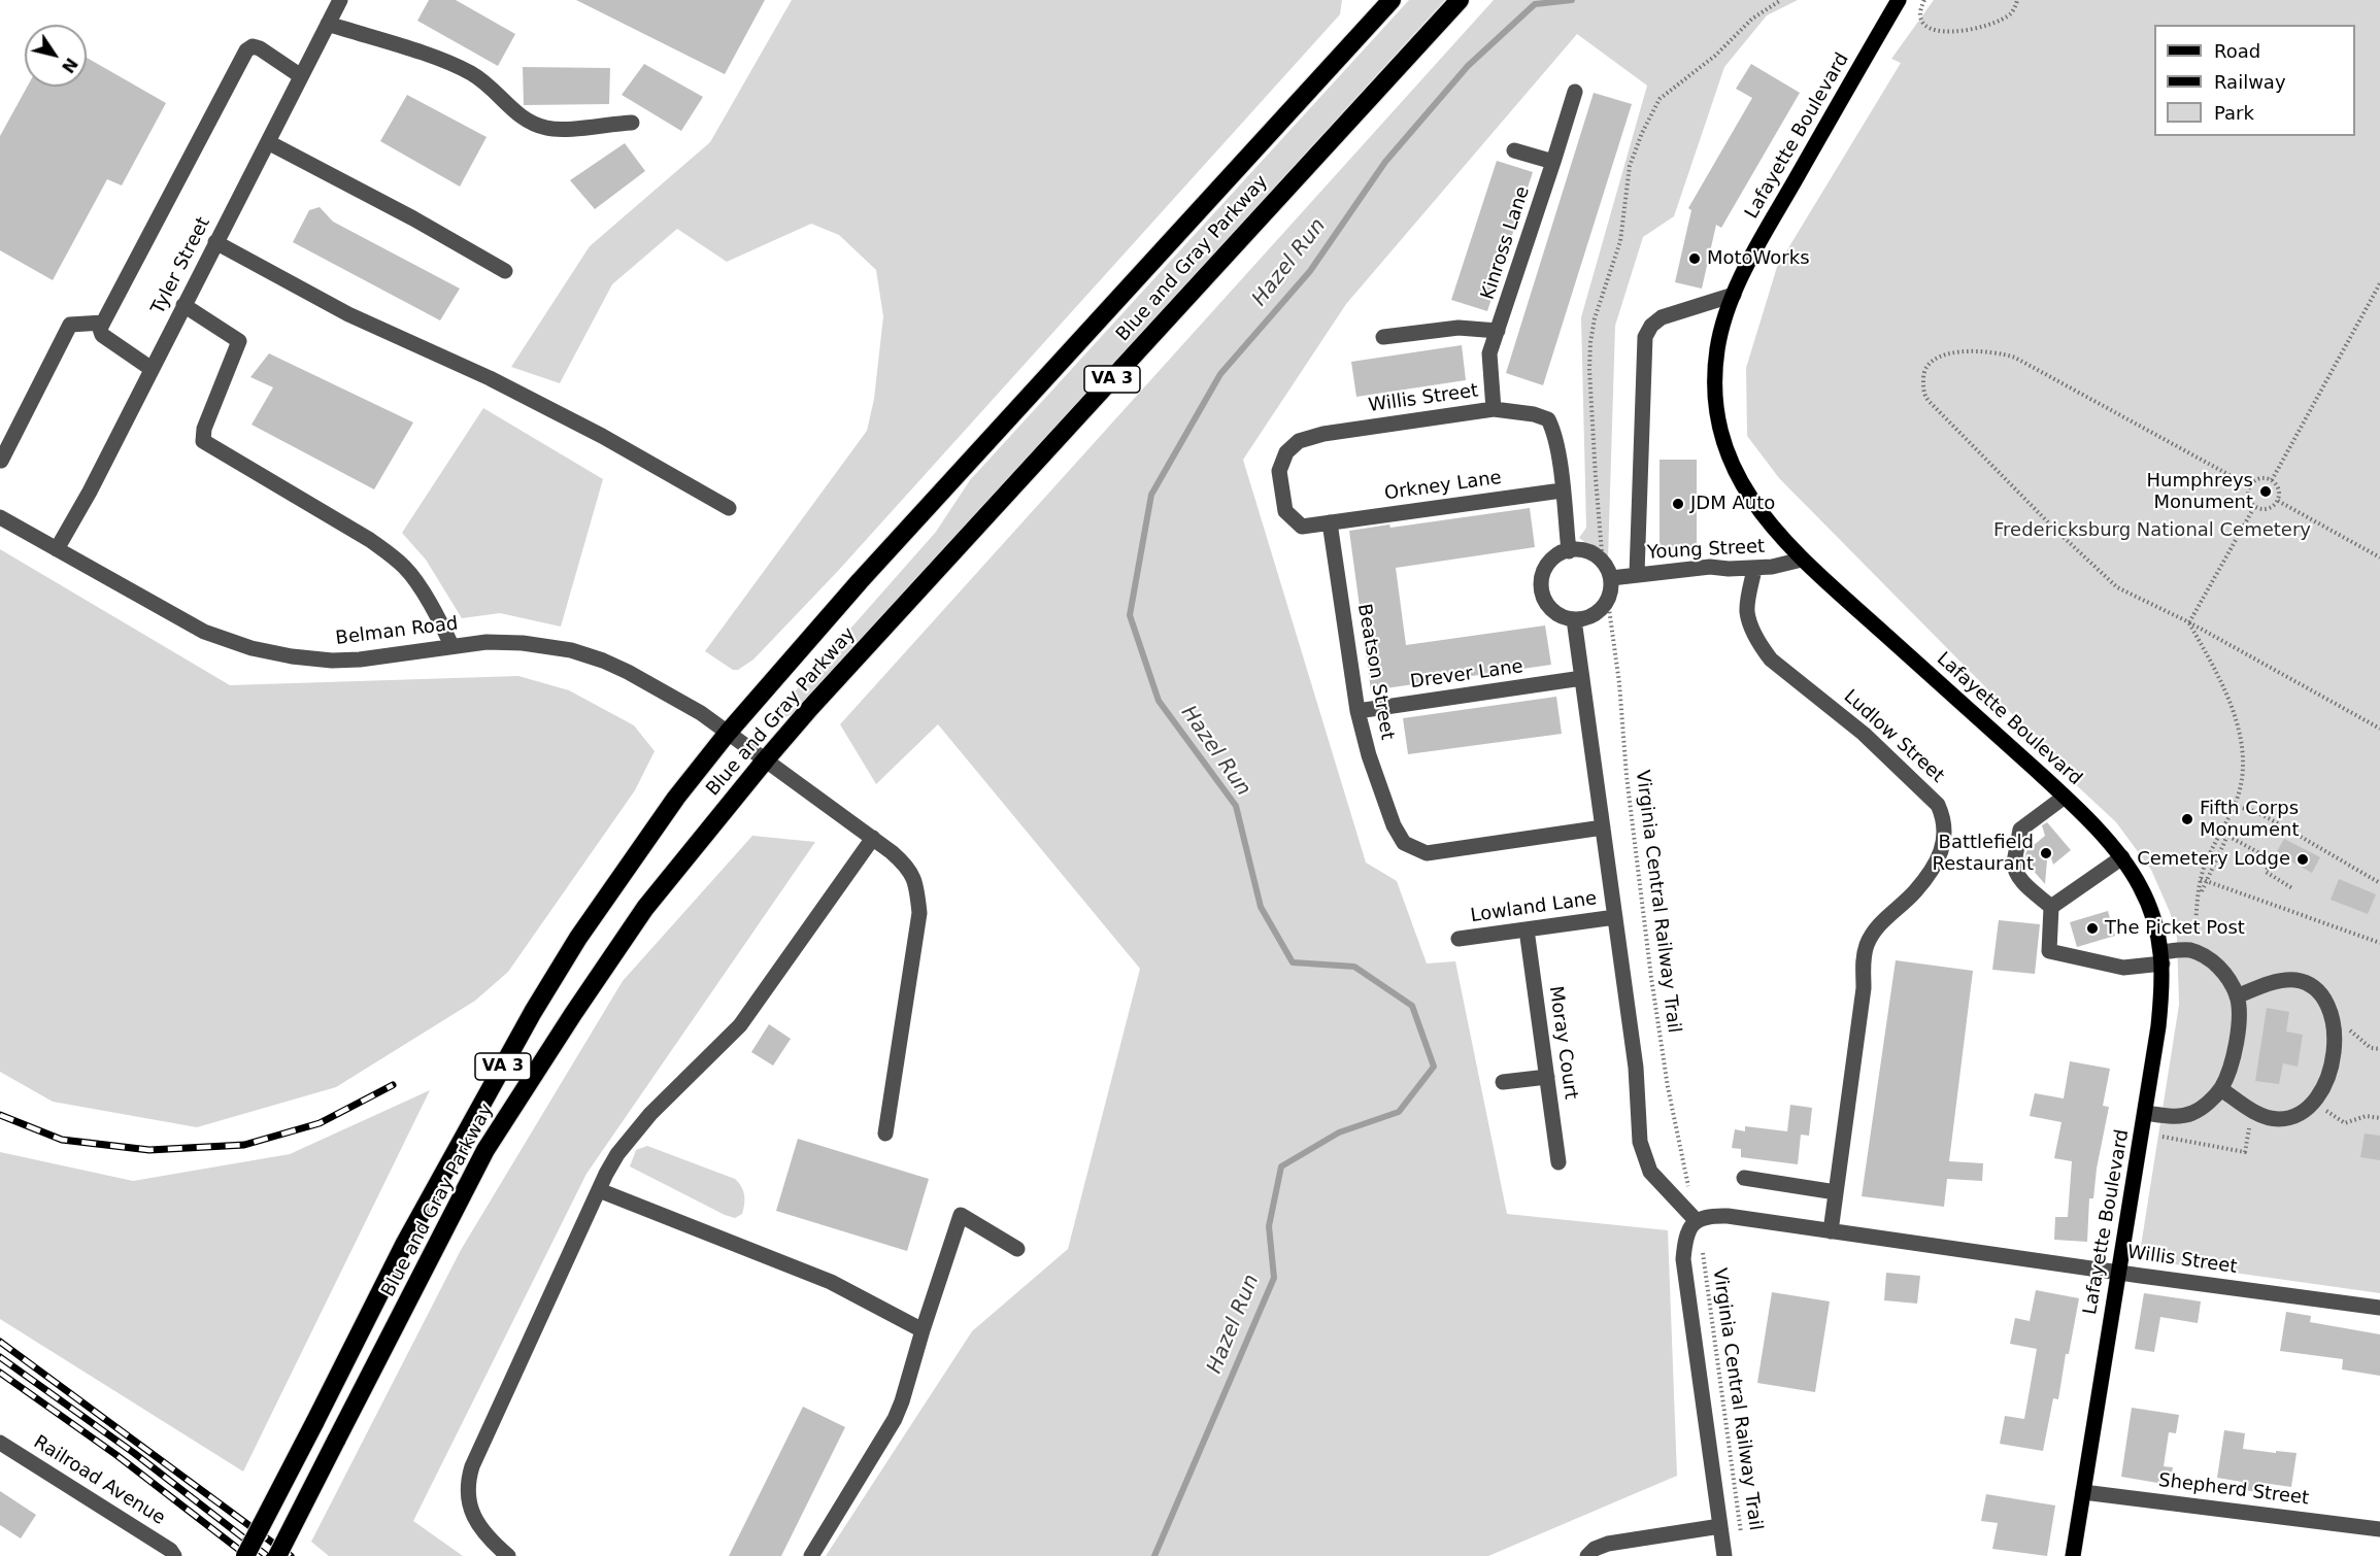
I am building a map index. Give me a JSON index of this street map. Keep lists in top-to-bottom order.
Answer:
{
  "streets": {
    "highway": ["Blue and Gray Parkway", "VA 3"],
    "main road": ["Lafayette Boulevard"],
    "street": [
      "Kinross Lane",
      "Tyler Street",
      "Willis Street",
      "Orkney Lane",
      "Young Street",
      "Belman Road",
      "Beatson Street",
      "Drever Lane",
      "Ludlow Street",
      "Lowland Lane",
      "Moray Court",
      "Railroad Avenue",
      "Shepherd Street"
    ],
    "path": ["Virginia Central Railway Trail"]
  },
  "crossings": [
    ["Lafayette Boulevard", "Willis Street"],
    ["Lafayette Boulevard", "Young Street"],
    ["Lafayette Boulevard", "Shepherd Street"],
    ["Kinross Lane", "Willis Street"],
    ["Blue and Gray Parkway", "Belman Road"],
    ["Tyler Street", "Belman Road"],
    ["Willis Street", "Orkney Lane"],
    ["Willis Street", "Young Street"],
    ["Willis Street", "Beatson Street"],
    ["Willis Street", "Ludlow Street"],
    ["Orkney Lane", "Beatson Street"],
    ["Young Street", "Ludlow Street"],
    ["Beatson Street", "Drever Lane"],
    ["Lowland Lane", "Moray Court"]
  ],
  "water": ["Hazel Run"],
  "parks": ["Fredericksburg National Cemetery"],
  "places": [
    "MotoWorks",
    "Humphreys Monument",
    "JDM Auto",
    "Fifth Corps Monument",
    "Battlefield Restaurant",
    "Cemetery Lodge",
    "The Picket Post"
  ],
  "legend": ["Road", "Railway", "Park"],
  "north": "bottom right"
}
